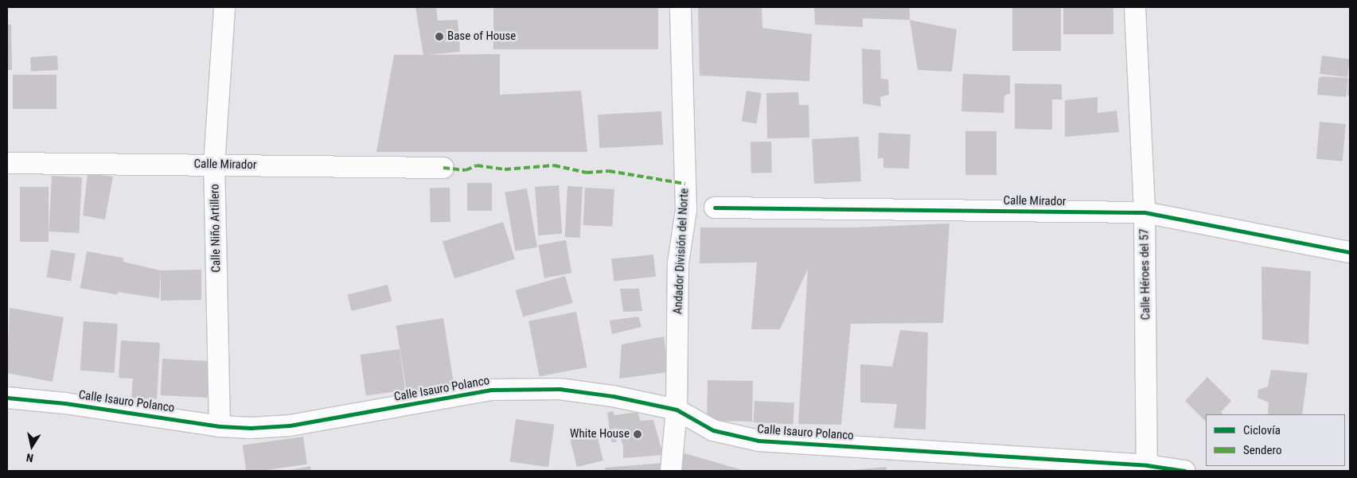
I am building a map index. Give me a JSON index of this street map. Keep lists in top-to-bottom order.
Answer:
{
  "streets": {
    "street": [
      "Calle Mirador",
      "Calle Niño Artillero",
      "Andador División del Norte",
      "Calle Héroes del 57",
      "Calle Isauro Polanco"
    ]
  },
  "crossings": [
    ["Calle Mirador", "Calle Niño Artillero"],
    ["Calle Mirador", "Calle Héroes del 57"],
    ["Calle Niño Artillero", "Calle Isauro Polanco"],
    ["Andador División del Norte", "Calle Isauro Polanco"],
    ["Calle Héroes del 57", "Calle Isauro Polanco"]
  ],
  "places": ["Base of House", "White House"],
  "legend": ["Ciclovía", "Sendero"],
  "north": "bottom"
}
